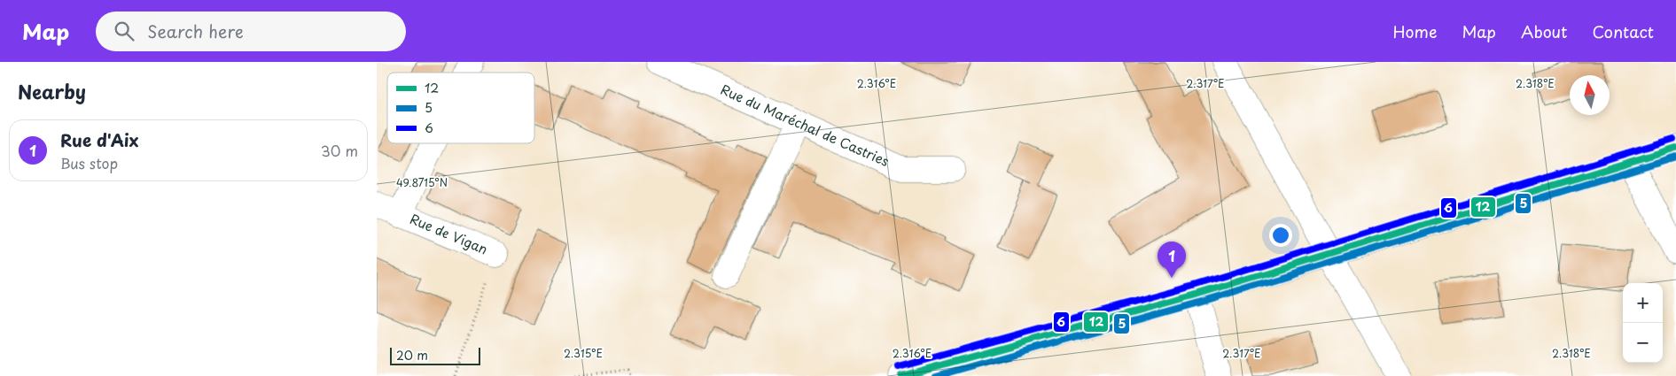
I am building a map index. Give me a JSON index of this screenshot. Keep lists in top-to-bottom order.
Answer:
{
  "streets": {
    "street": ["Rue du Maréchal de Castries", "Rue de Vigan"]
  },
  "lines": ["transit line 6", "transit line 12", "transit line 5"],
  "legend": ["12", "5", "6"],
  "scale_bar": "20 m",
  "north": "top",
  "page": {
    "header": "Map",
    "search": "Search here",
    "nav": [
      "Home",
      "Map",
      "About",
      "Contact"
    ],
    "heading": "Nearby",
    "list": [
      {
        "mark": "1",
        "name": "Rue d'Aix",
        "note": "Bus stop",
        "value": "30 m"
      }
    ],
    "pins": "1",
    "map_buttons": ["+", "−"],
    "scale": "20 m"
  },
  "coordinates": [
    "2.316°E",
    "2.317°E",
    "2.318°E",
    "49.8715°N",
    "2.315°E"
  ]
}
